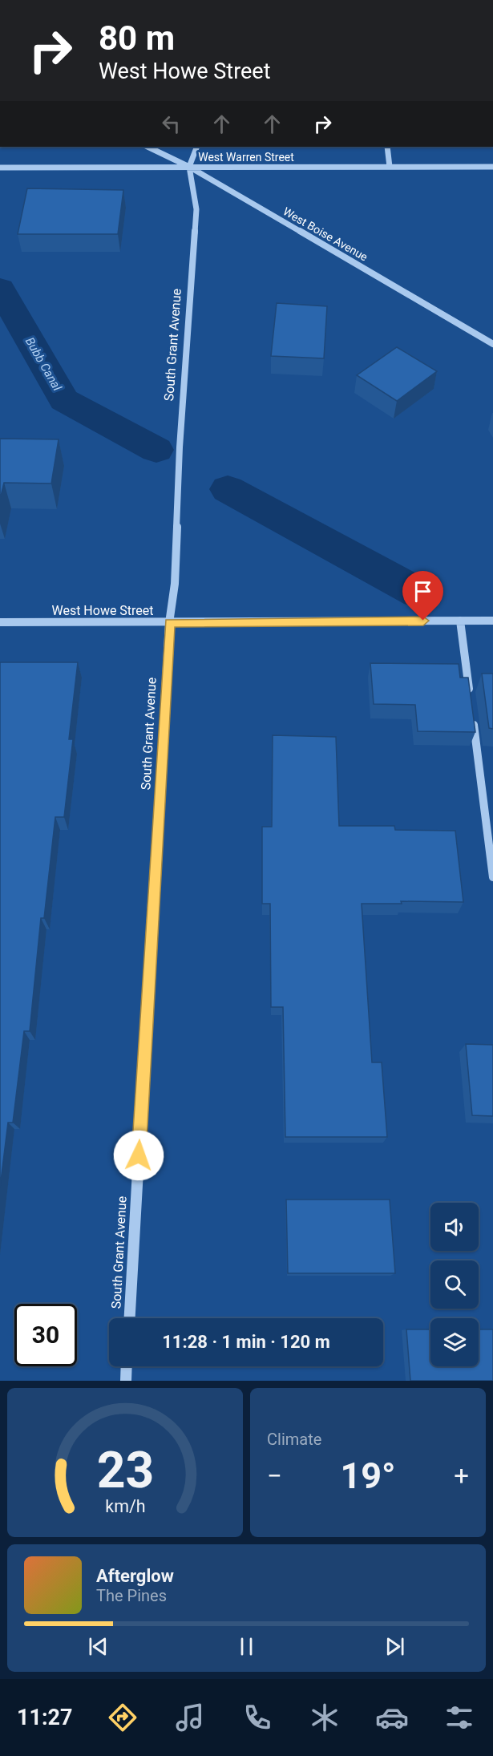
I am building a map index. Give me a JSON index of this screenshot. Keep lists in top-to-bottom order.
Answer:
{
  "streets": {
    "street": [
      "West Warren Street",
      "West Boise Avenue",
      "South Grant Avenue",
      "West Howe Street"
    ]
  },
  "crossings": [
    ["West Warren Street", "West Boise Avenue"],
    ["West Warren Street", "South Grant Avenue"],
    ["West Boise Avenue", "South Grant Avenue"],
    ["South Grant Avenue", "West Howe Street"]
  ],
  "water": ["Bubb Canal"],
  "page": {
    "turn": ["80 m", "West Howe Street"],
    "limit": "30",
    "trip": "11:28 · 1 min · 120 m",
    "tile": "Climate",
    "heat": ["−", "19°", "+"],
    "song": ["Afterglow", "The Pines"],
    "tabs": "11:27",
    "gauge": ["23", "km/h"]
  }
}
